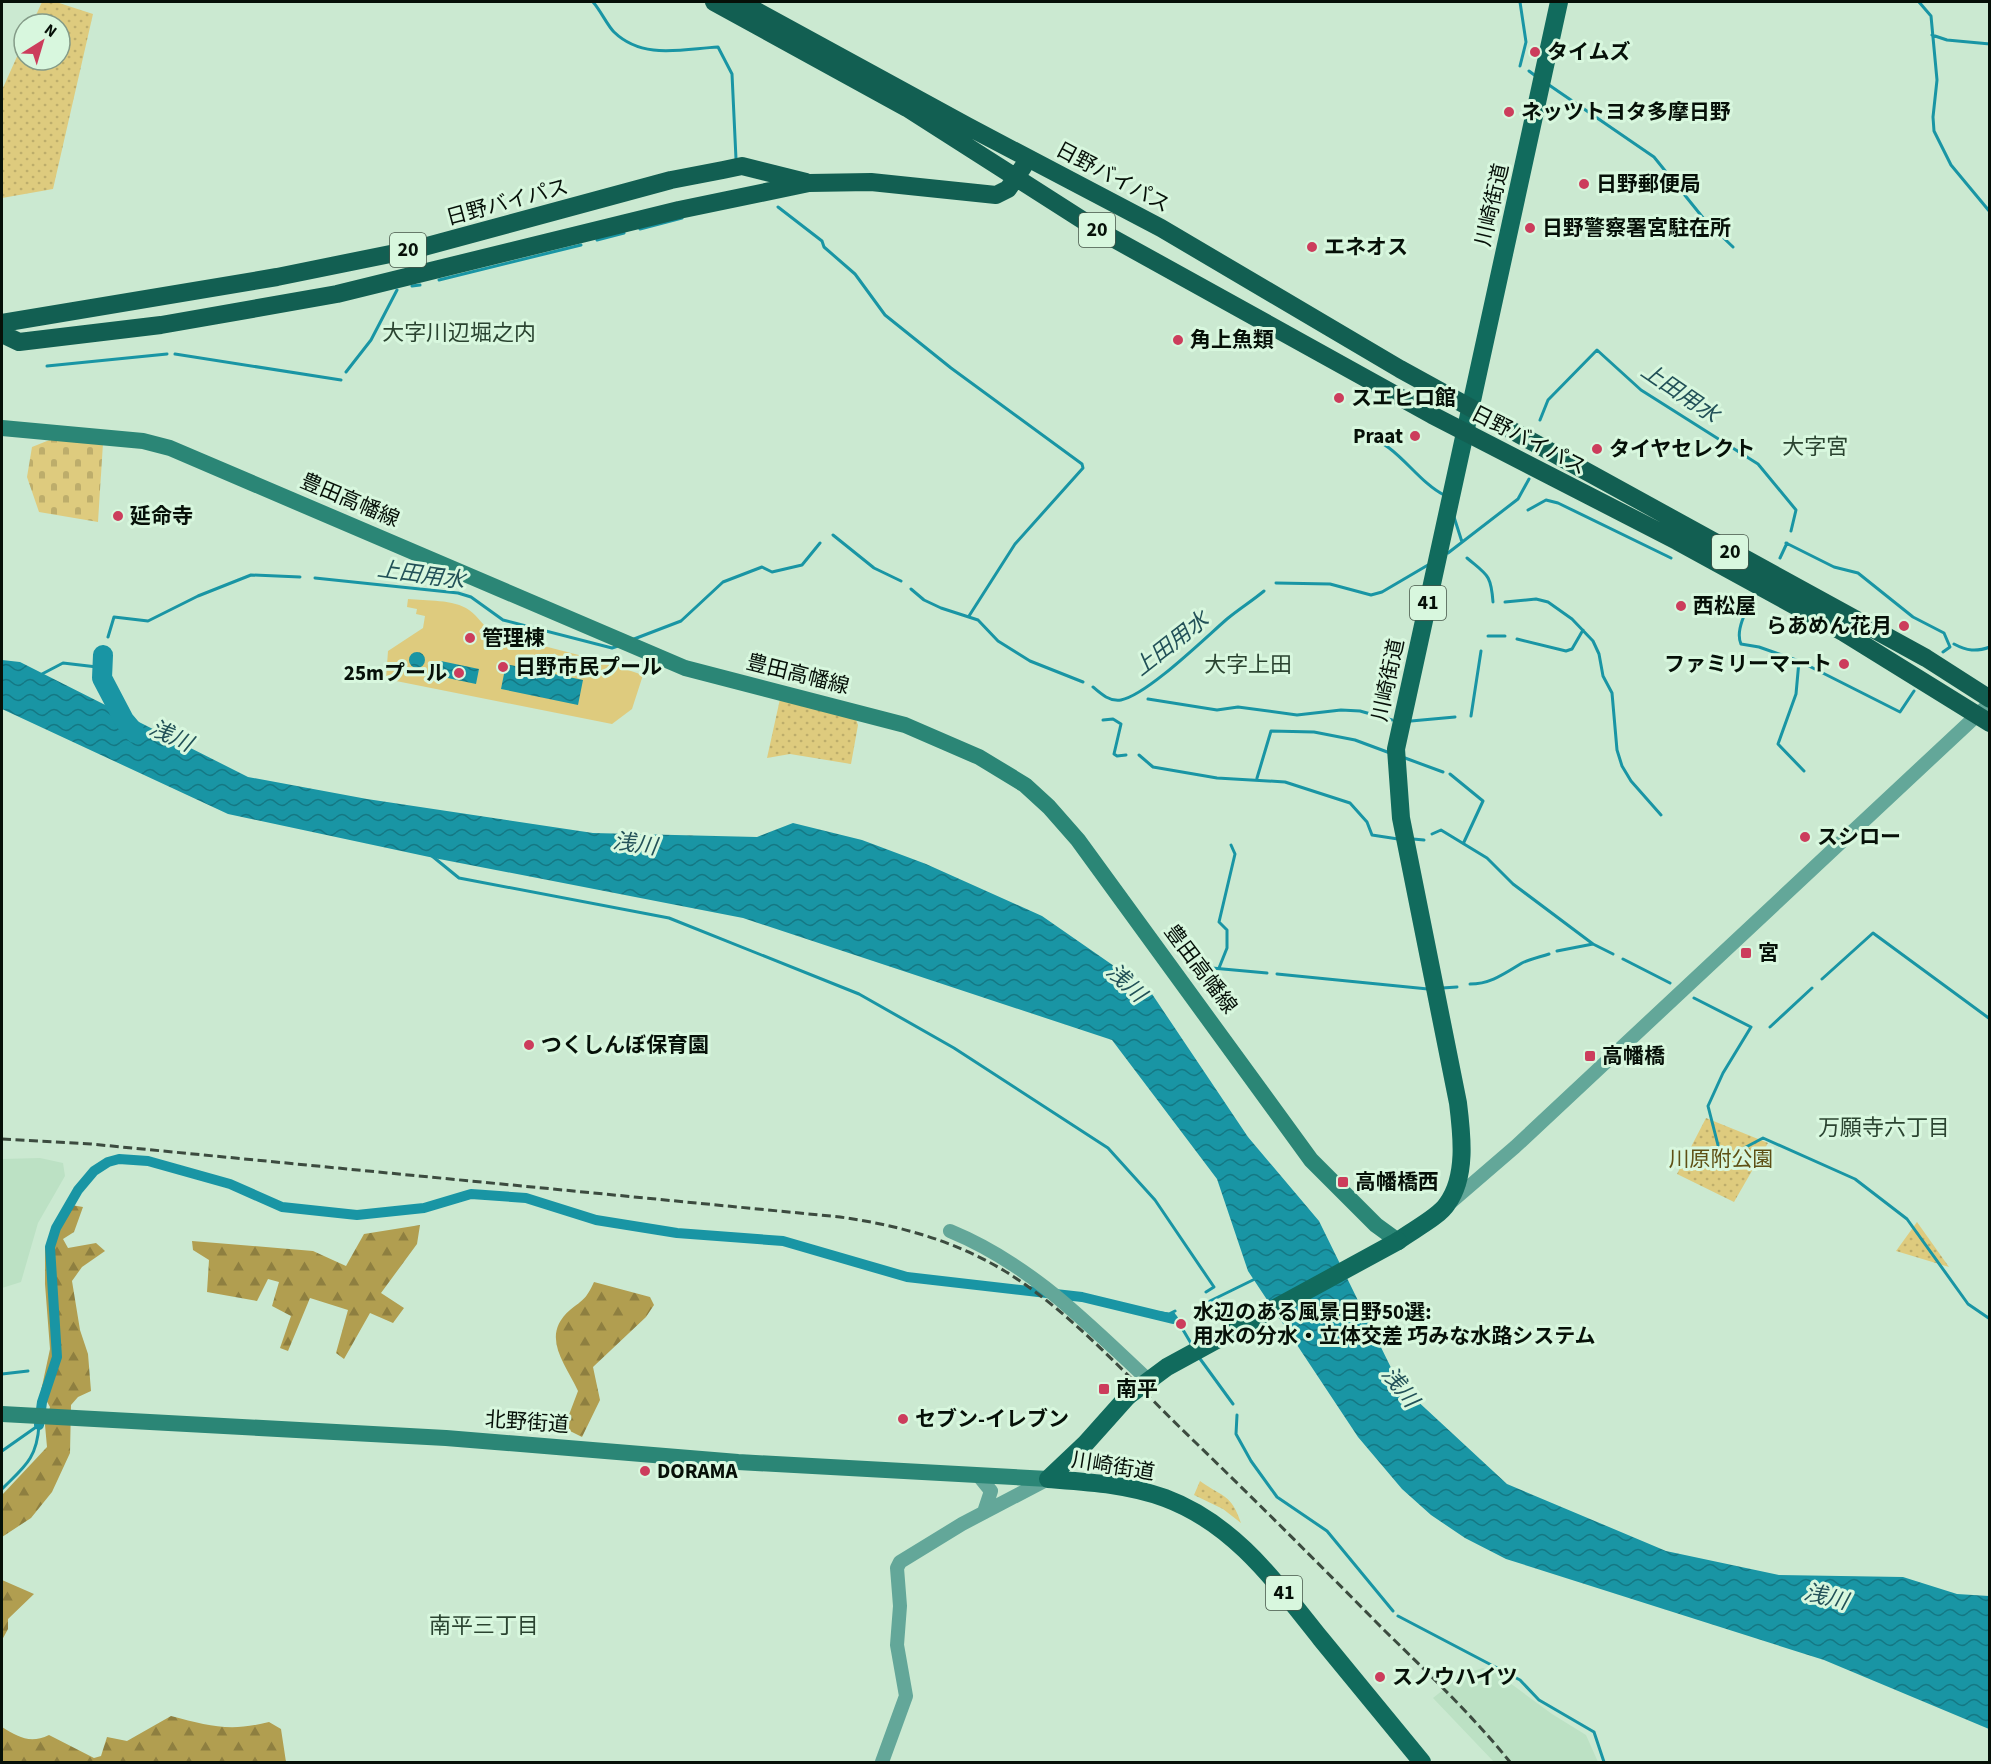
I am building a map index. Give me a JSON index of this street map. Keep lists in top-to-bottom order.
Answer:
{
  "streets": {
    "highway": ["日野バイパス", "20"],
    "main road": [
      "川崎街道",
      "豊田高幡線",
      "41",
      "北野街道"
    ]
  },
  "crossings": [
    ["日野バイパス", "川崎街道"],
    ["川崎街道", "豊田高幡線"],
    ["川崎街道", "北野街道"]
  ],
  "districts": [
    "大字川辺堀之内",
    "大字宮",
    "大字上田",
    "万願寺六丁目",
    "南平三丁目"
  ],
  "water": ["上田用水", "浅川"],
  "parks": ["川原附公園"],
  "places": {
    "other": [
      "タイムズ",
      "ネッツトヨタ多摩日野",
      "日野郵便局",
      "日野警察署宮駐在所",
      "エネオス",
      "角上魚類",
      "スエヒロ館",
      "Praat",
      "タイヤセレクト",
      "延命寺",
      "西松屋",
      "らあめん花月",
      "管理棟",
      "ファミリーマート",
      "日野市民プール",
      "25mプール",
      "スシロー",
      "つくしんぼ保育園",
      "水辺のある風景日野50選: 用水の分水・立体交差 巧みな水路システム",
      "セブン-イレブン",
      "DORAMA",
      "スノウハイツ"
    ],
    "transit": [
      "宮",
      "高幡橋",
      "高幡橋西",
      "南平"
    ]
  },
  "north": "top right"
}
